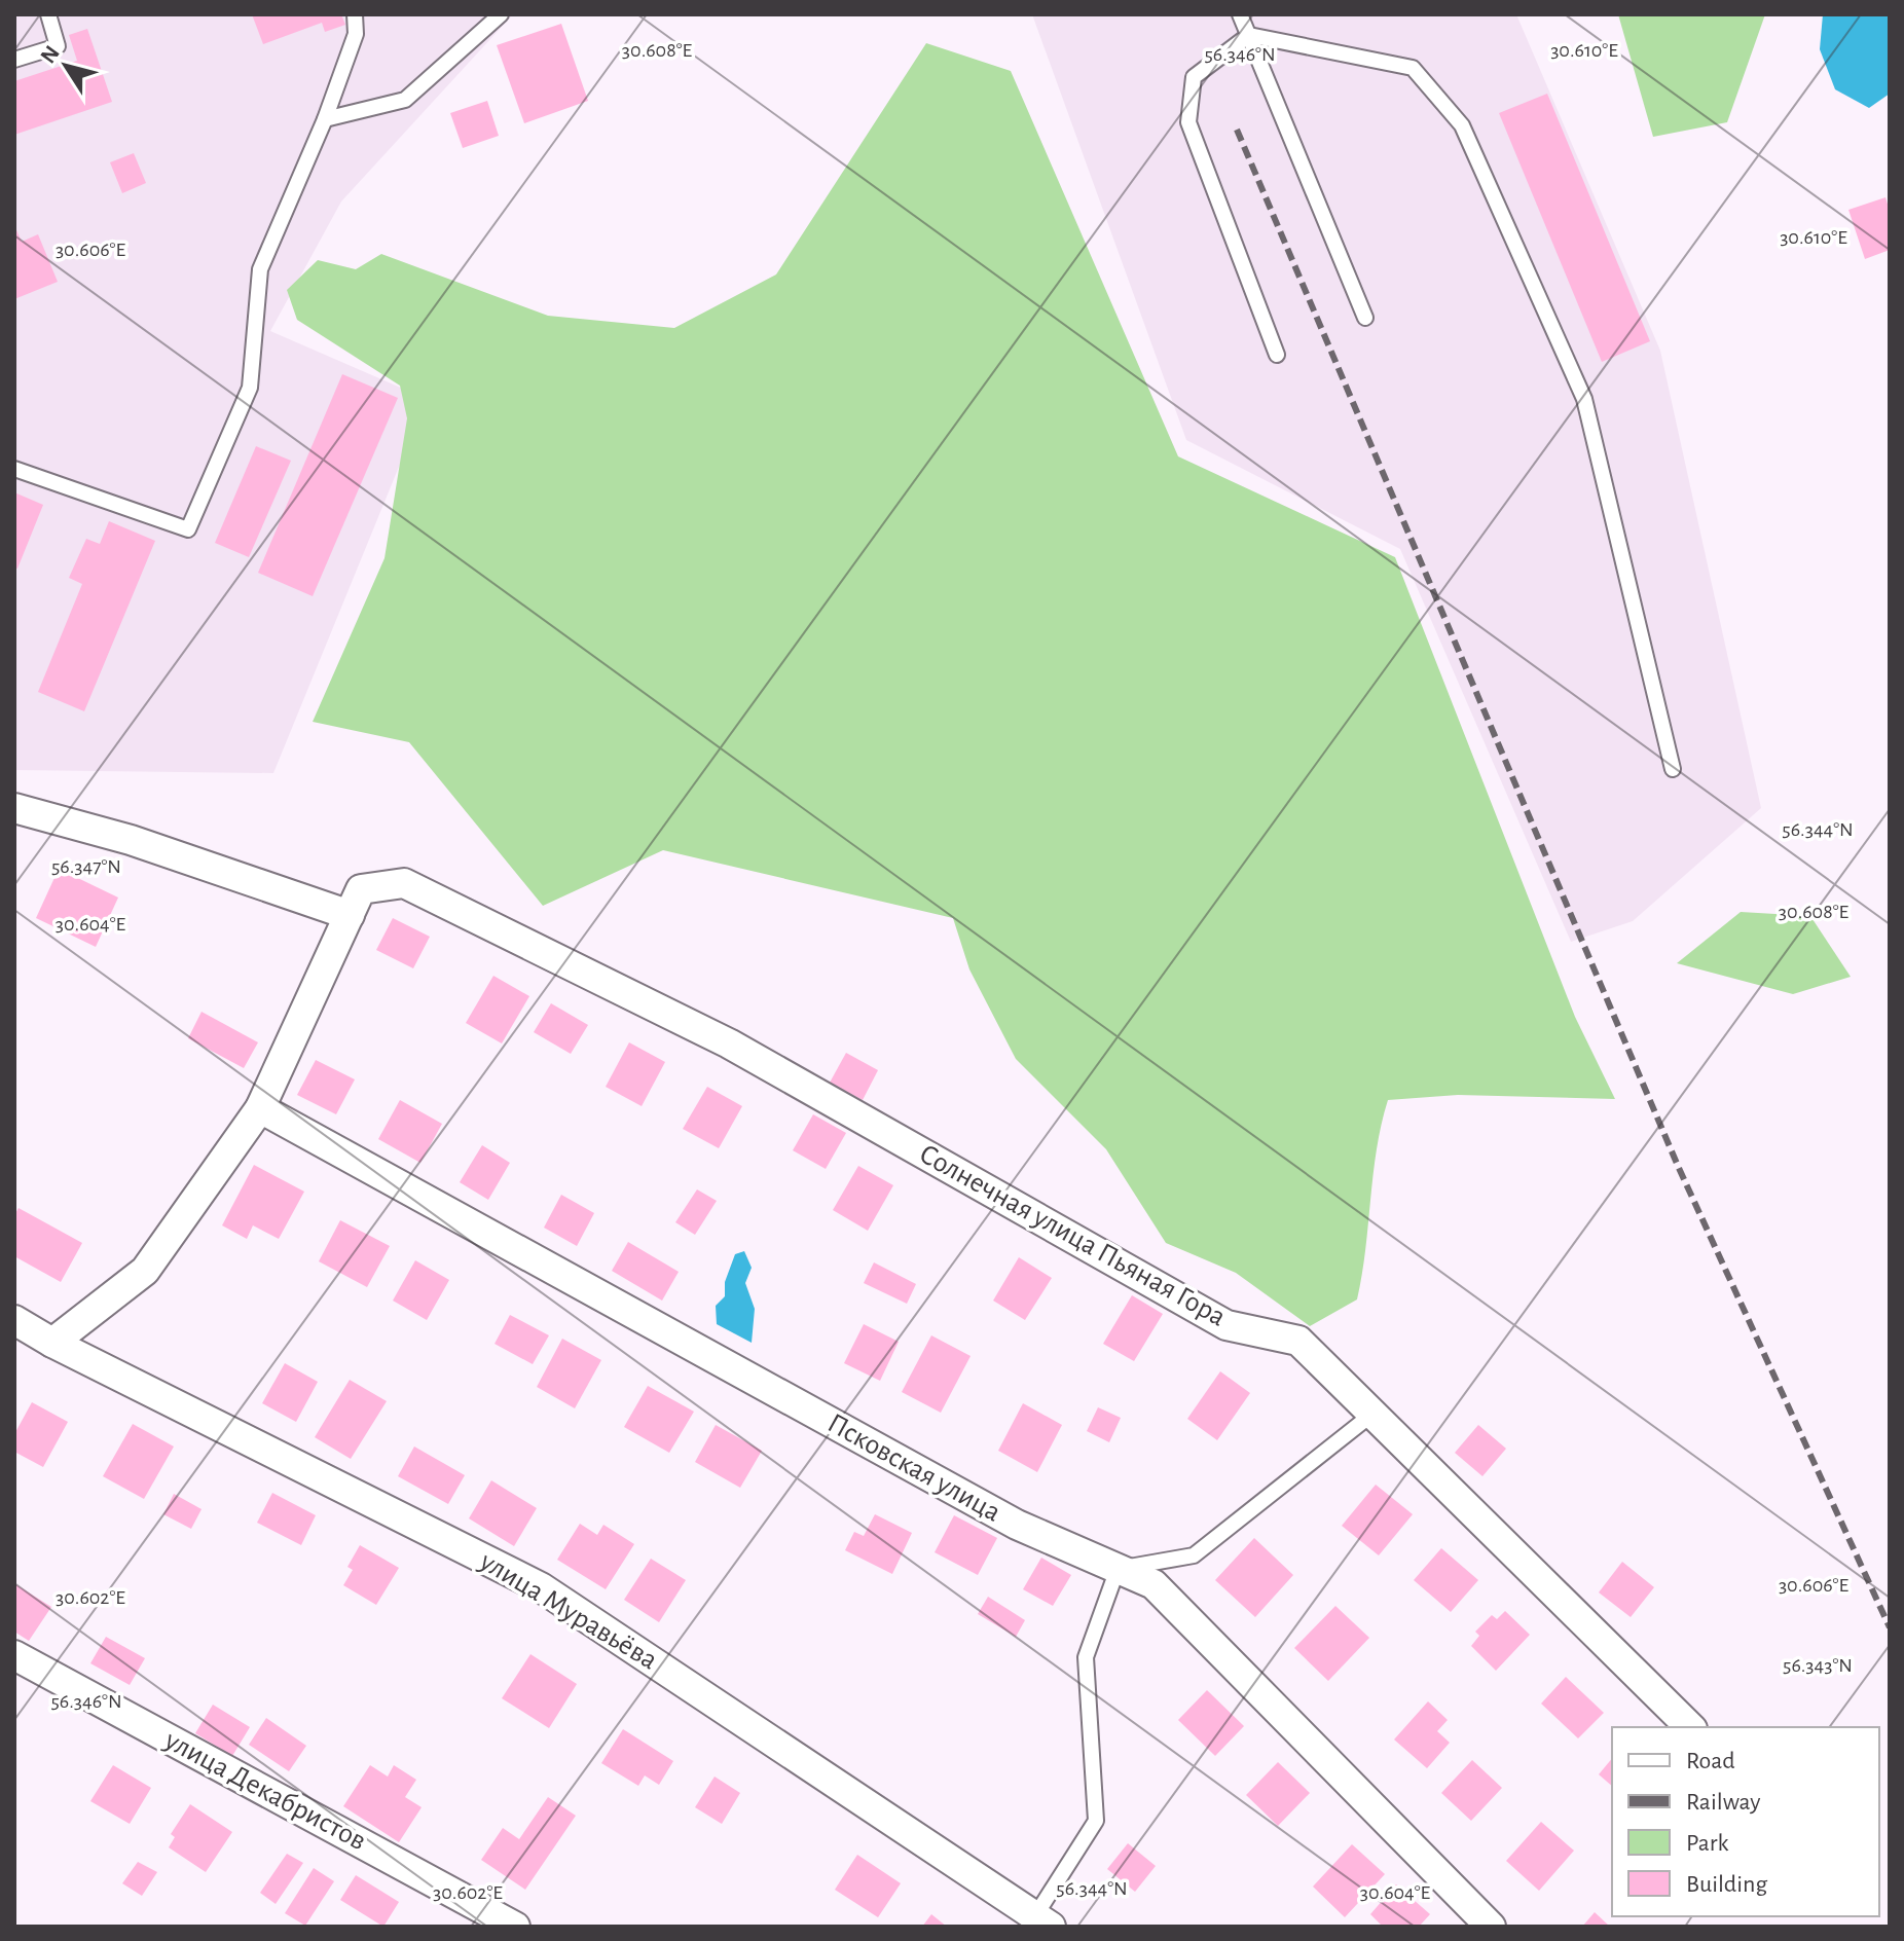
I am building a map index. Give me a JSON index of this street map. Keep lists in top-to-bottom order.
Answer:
{
  "streets": {
    "street": [
      "Солнечная улица Пьяная Гора",
      "Псковская улица",
      "улица Муравьёва",
      "улица Декабристов"
    ]
  },
  "legend": [
    "Road",
    "Railway",
    "Park",
    "Building"
  ],
  "north": "top left",
  "coordinates": [
    "30.610°E",
    "30.608°E",
    "56.346°N",
    "30.606°E",
    "56.344°N",
    "56.347°N",
    "30.604°E",
    "30.602°E",
    "56.343°N"
  ]
}
